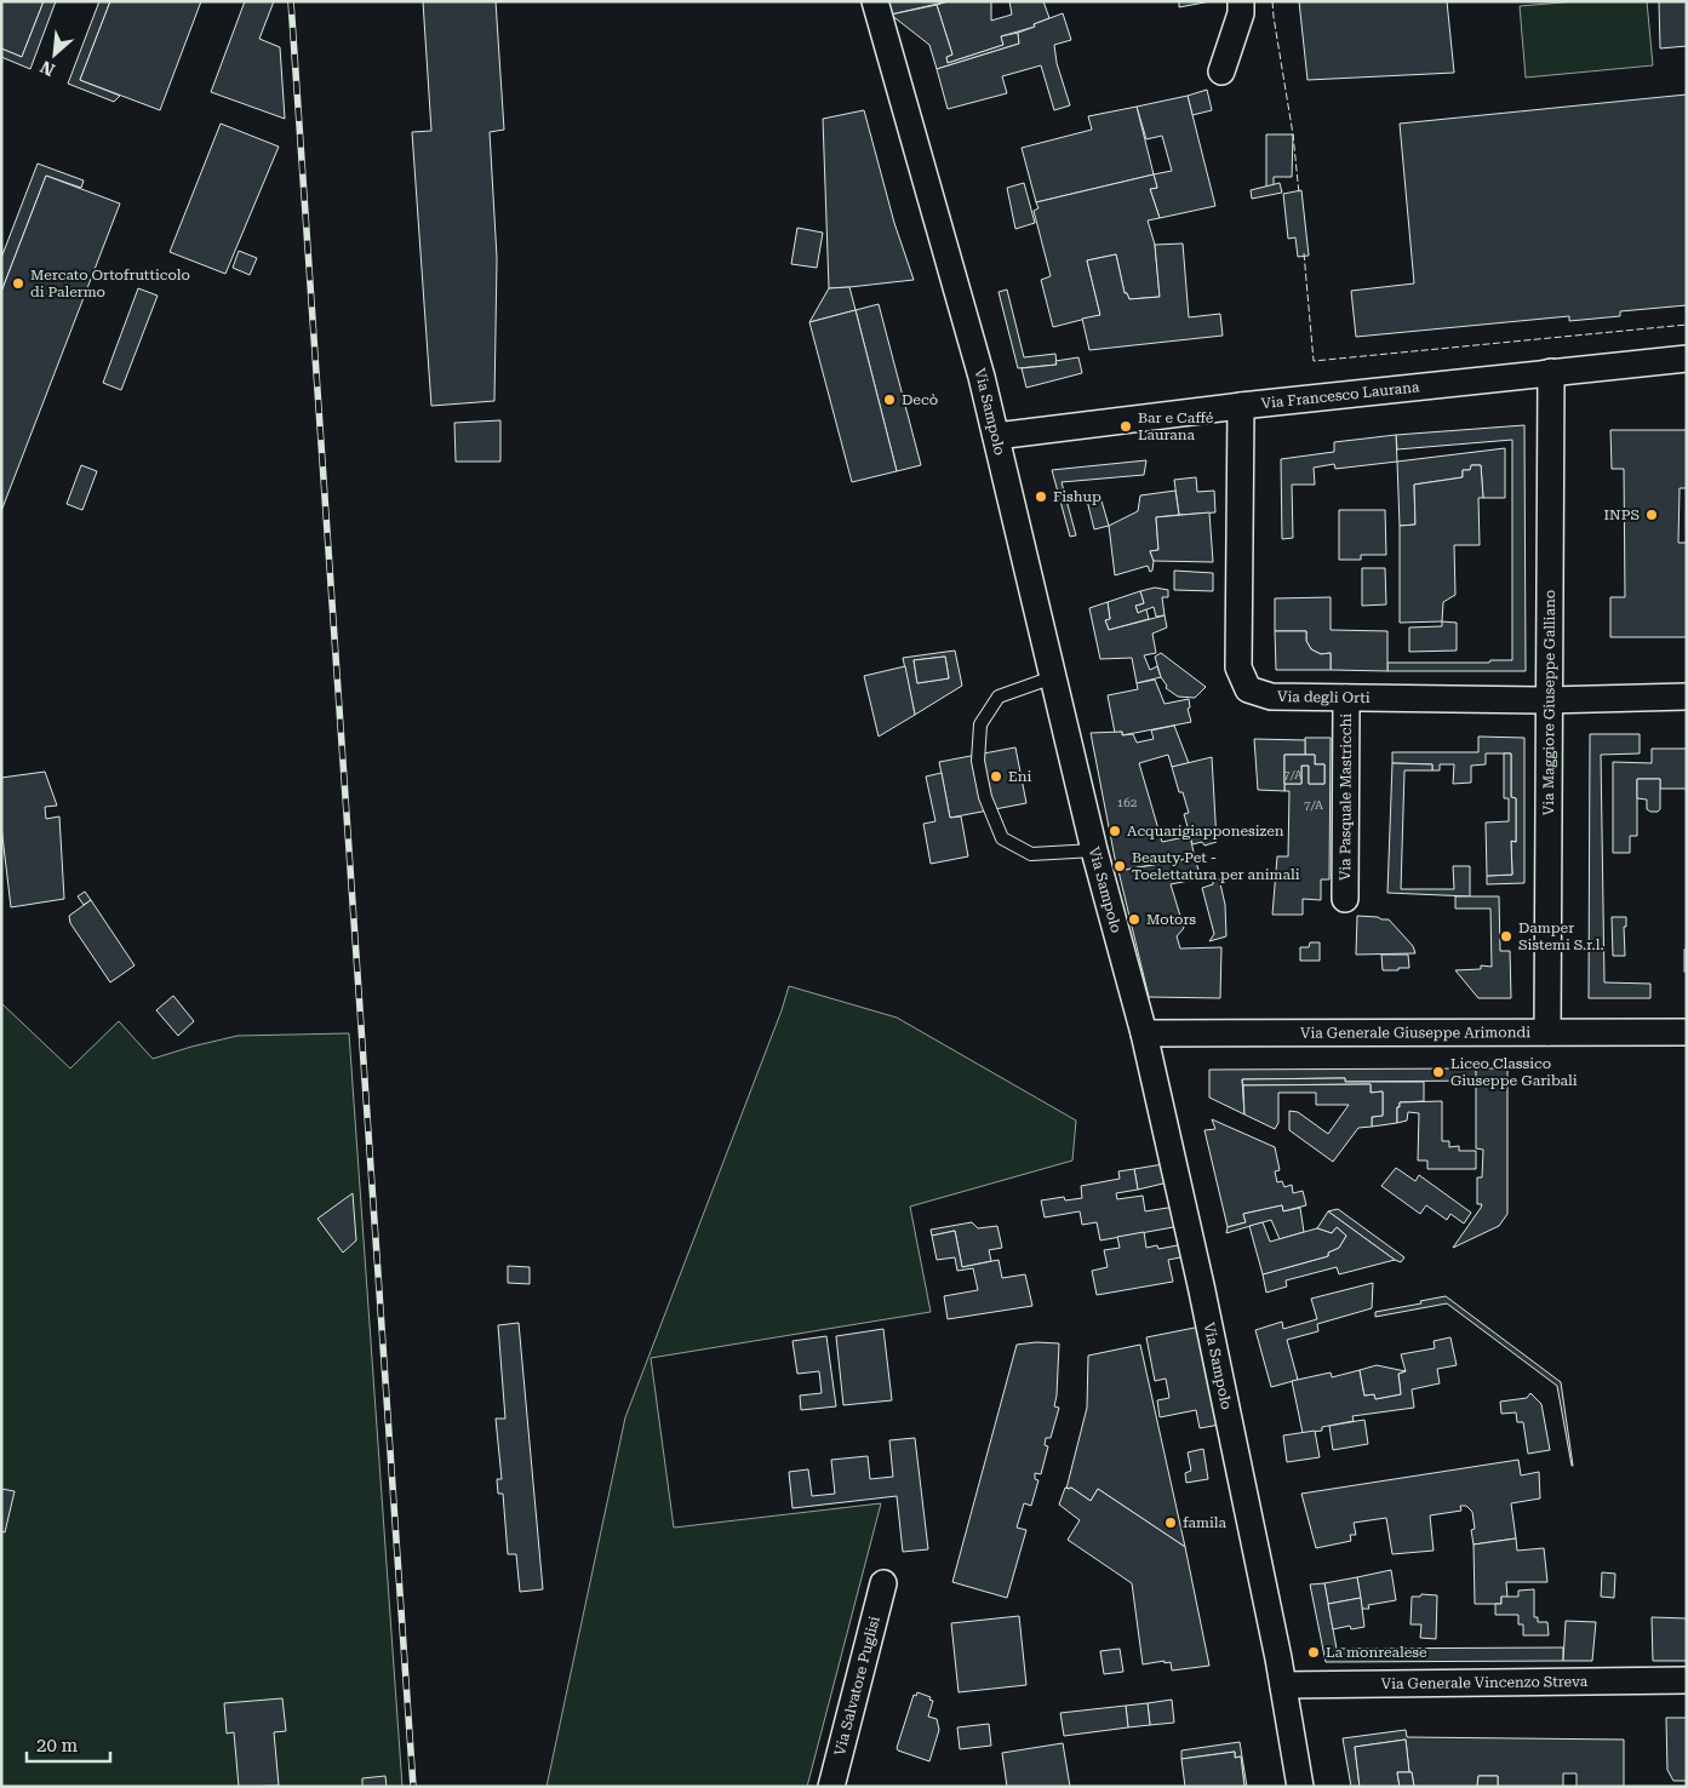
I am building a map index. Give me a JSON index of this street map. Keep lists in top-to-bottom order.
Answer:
{
  "streets": {
    "street": [
      "Via Francesco Laurana",
      "Via Sampolo",
      "Via degli Orti",
      "Via Maggiore Giuseppe Galliano",
      "Via Pasquale Mastricchi",
      "Via Generale Giuseppe Arimondi",
      "Via Generale Vincenzo Streva",
      "Via Salvatore Puglisi"
    ]
  },
  "crossings": [
    ["Via Francesco Laurana", "Via Sampolo"],
    ["Via Francesco Laurana", "Via degli Orti"],
    ["Via Francesco Laurana", "Via Maggiore Giuseppe Galliano"],
    ["Via Sampolo", "Via Generale Giuseppe Arimondi"],
    ["Via Sampolo", "Via Generale Vincenzo Streva"],
    ["Via degli Orti", "Via Maggiore Giuseppe Galliano"],
    ["Via degli Orti", "Via Pasquale Mastricchi"],
    ["Via Maggiore Giuseppe Galliano", "Via Generale Giuseppe Arimondi"]
  ],
  "places": [
    "Mercato Ortofrutticolo di Palermo",
    "Decò",
    "Bar e Caffé Laurana",
    "Fishup",
    "INPS",
    "Eni",
    "Acquarigiapponesizen",
    "Beauty Pet - Toelettatura per animali",
    "Motors",
    "Damper Sistemi S.r.l.",
    "Liceo Classico Giuseppe Garibali",
    "famila",
    "La monrealese"
  ],
  "house_numbers": ["7/A", "162", "7/A"],
  "scale_bar": "20 m",
  "north": "bottom left"
}
